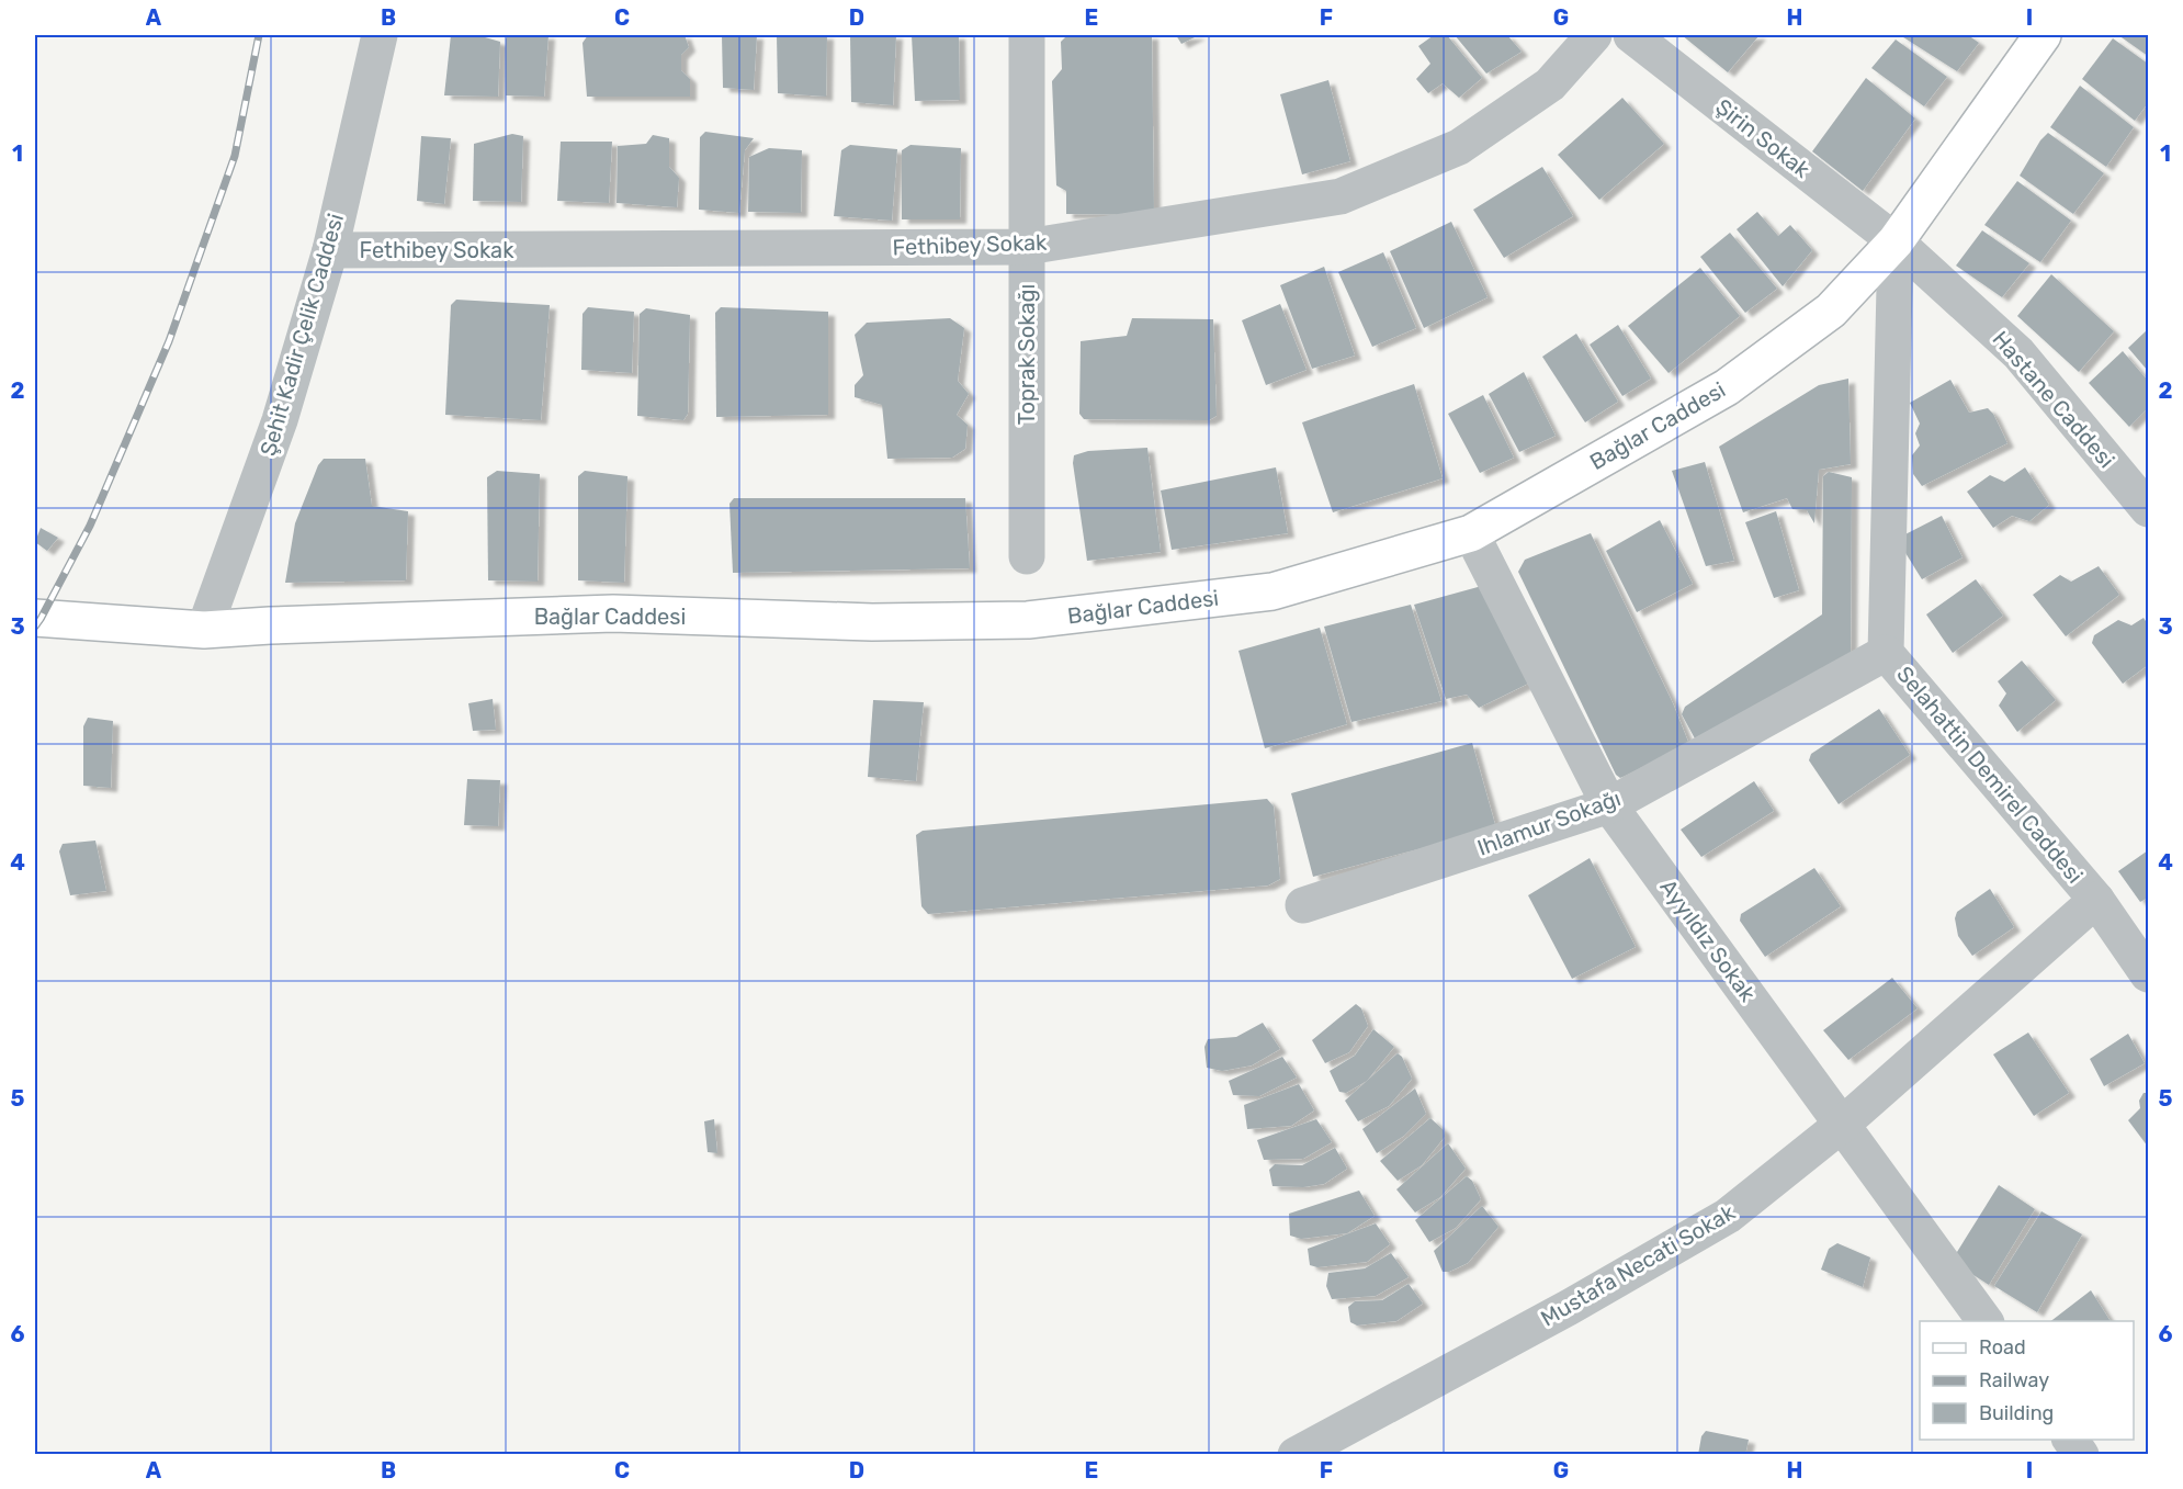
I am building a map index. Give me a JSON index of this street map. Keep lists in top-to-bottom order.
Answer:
{
  "streets": {
    "main road": ["Bağlar Caddesi"],
    "street": [
      "Şirin Sokak",
      "Fethibey Sokak",
      "Şehit Kadir Çelik Caddesi",
      "Toprak Sokağı",
      "Hastane Caddesi",
      "Selahattin Demirel Caddesi",
      "Ihlamur Sokağı",
      "Ayyıldız Sokak",
      "Mustafa Necati Sokak"
    ]
  },
  "crossings": [
    ["Şirin Sokak", "Hastane Caddesi"],
    ["Şirin Sokak", "Bağlar Caddesi"],
    ["Şirin Sokak", "Selahattin Demirel Caddesi"],
    ["Fethibey Sokak", "Şehit Kadir Çelik Caddesi"],
    ["Fethibey Sokak", "Toprak Sokağı"],
    ["Şehit Kadir Çelik Caddesi", "Bağlar Caddesi"],
    ["Hastane Caddesi", "Bağlar Caddesi"],
    ["Hastane Caddesi", "Selahattin Demirel Caddesi"],
    ["Bağlar Caddesi", "Selahattin Demirel Caddesi"],
    ["Bağlar Caddesi", "Ayyıldız Sokak"],
    ["Selahattin Demirel Caddesi", "Ihlamur Sokağı"],
    ["Selahattin Demirel Caddesi", "Mustafa Necati Sokak"],
    ["Ihlamur Sokağı", "Ayyıldız Sokak"],
    ["Ayyıldız Sokak", "Mustafa Necati Sokak"]
  ],
  "legend": ["Road", "Railway", "Building"],
  "grid": {
    "columns": [
      "A",
      "B",
      "C",
      "D",
      "E",
      "F",
      "G",
      "H",
      "I"
    ],
    "rows": [
      "1",
      "2",
      "3",
      "4",
      "5",
      "6"
    ]
  }
}
